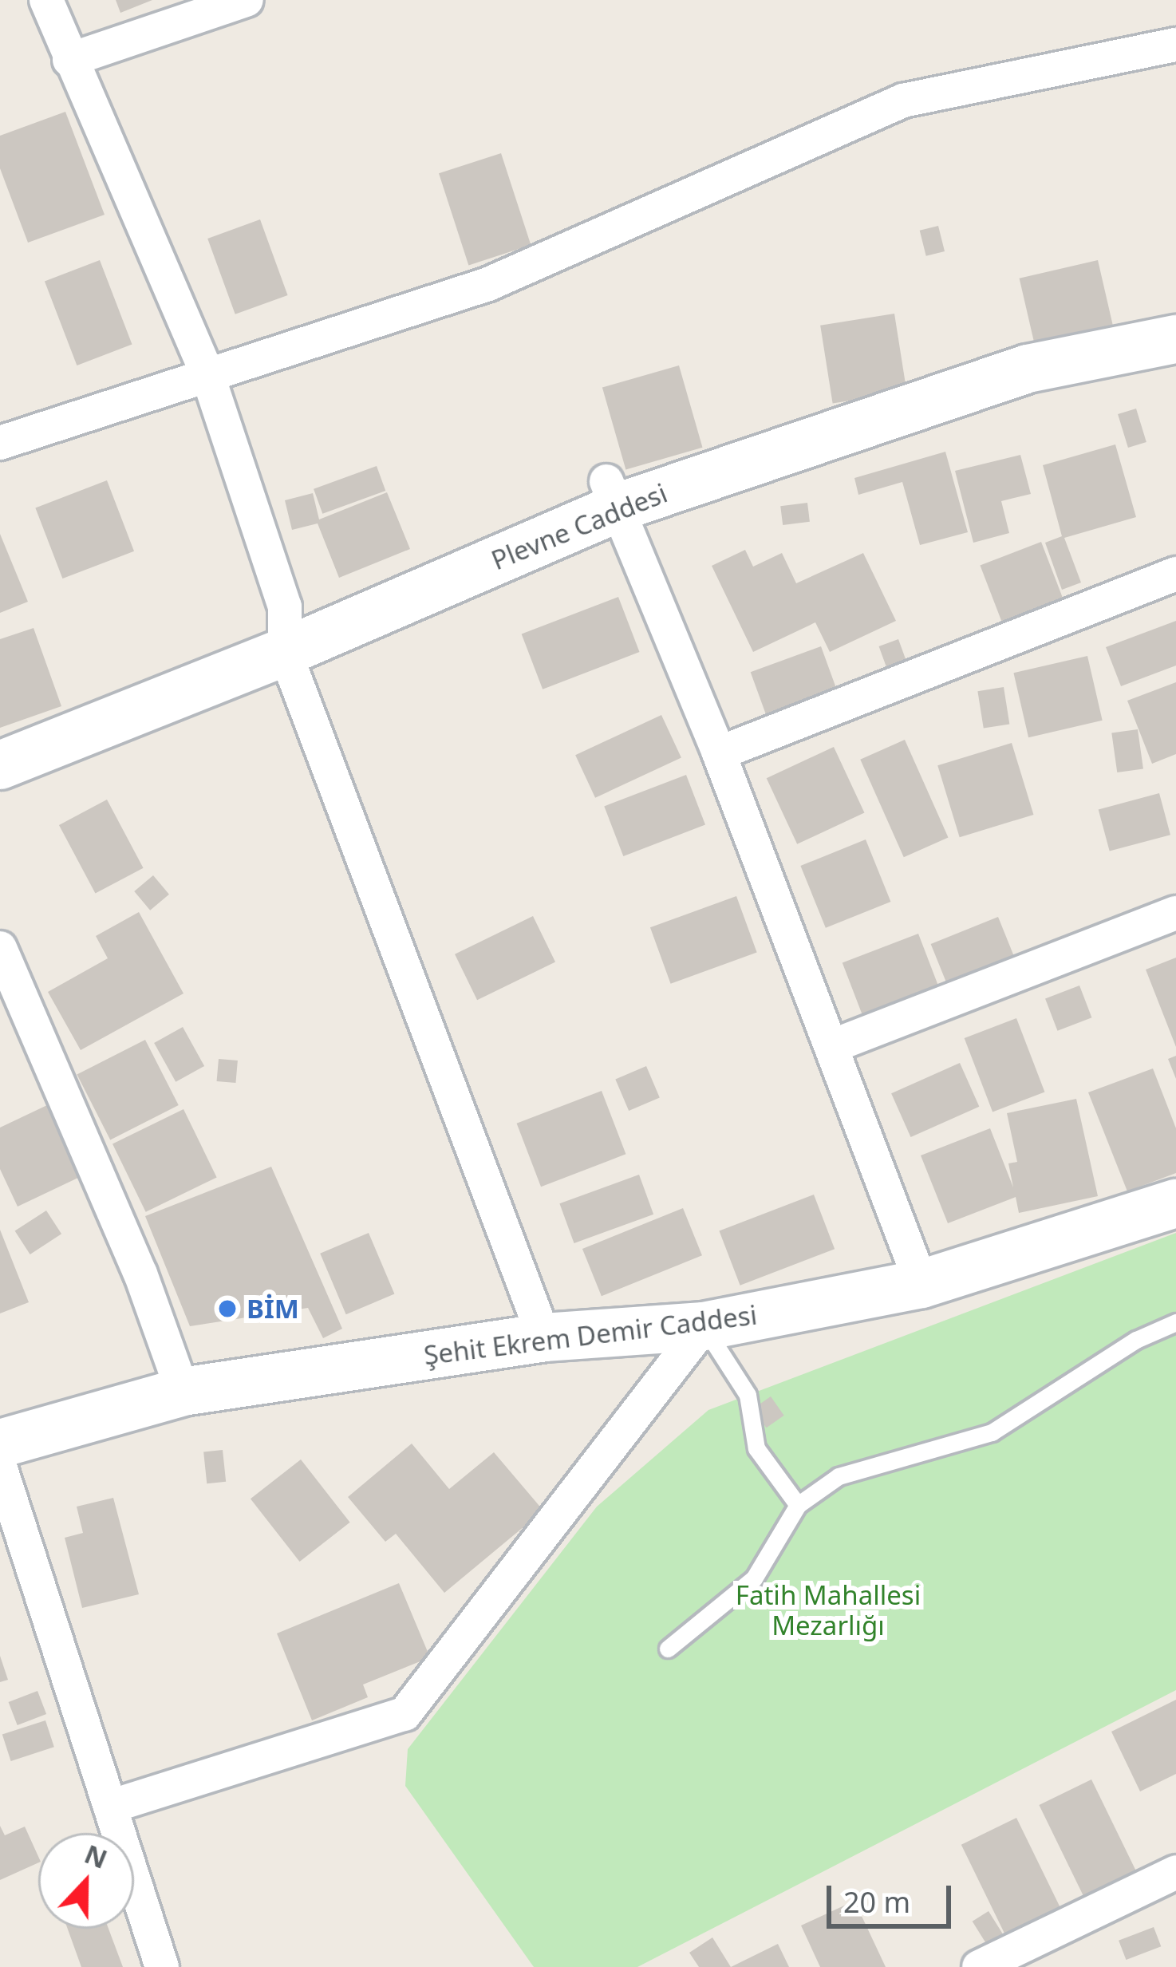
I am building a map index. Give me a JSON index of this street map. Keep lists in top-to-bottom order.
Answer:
{
  "streets": {
    "street": ["Plevne Caddesi", "Şehit Ekrem Demir Caddesi"]
  },
  "parks": ["Fatih Mahallesi Mezarlığı"],
  "places": ["BİM"],
  "scale_bar": "20 m",
  "north": "top"
}
